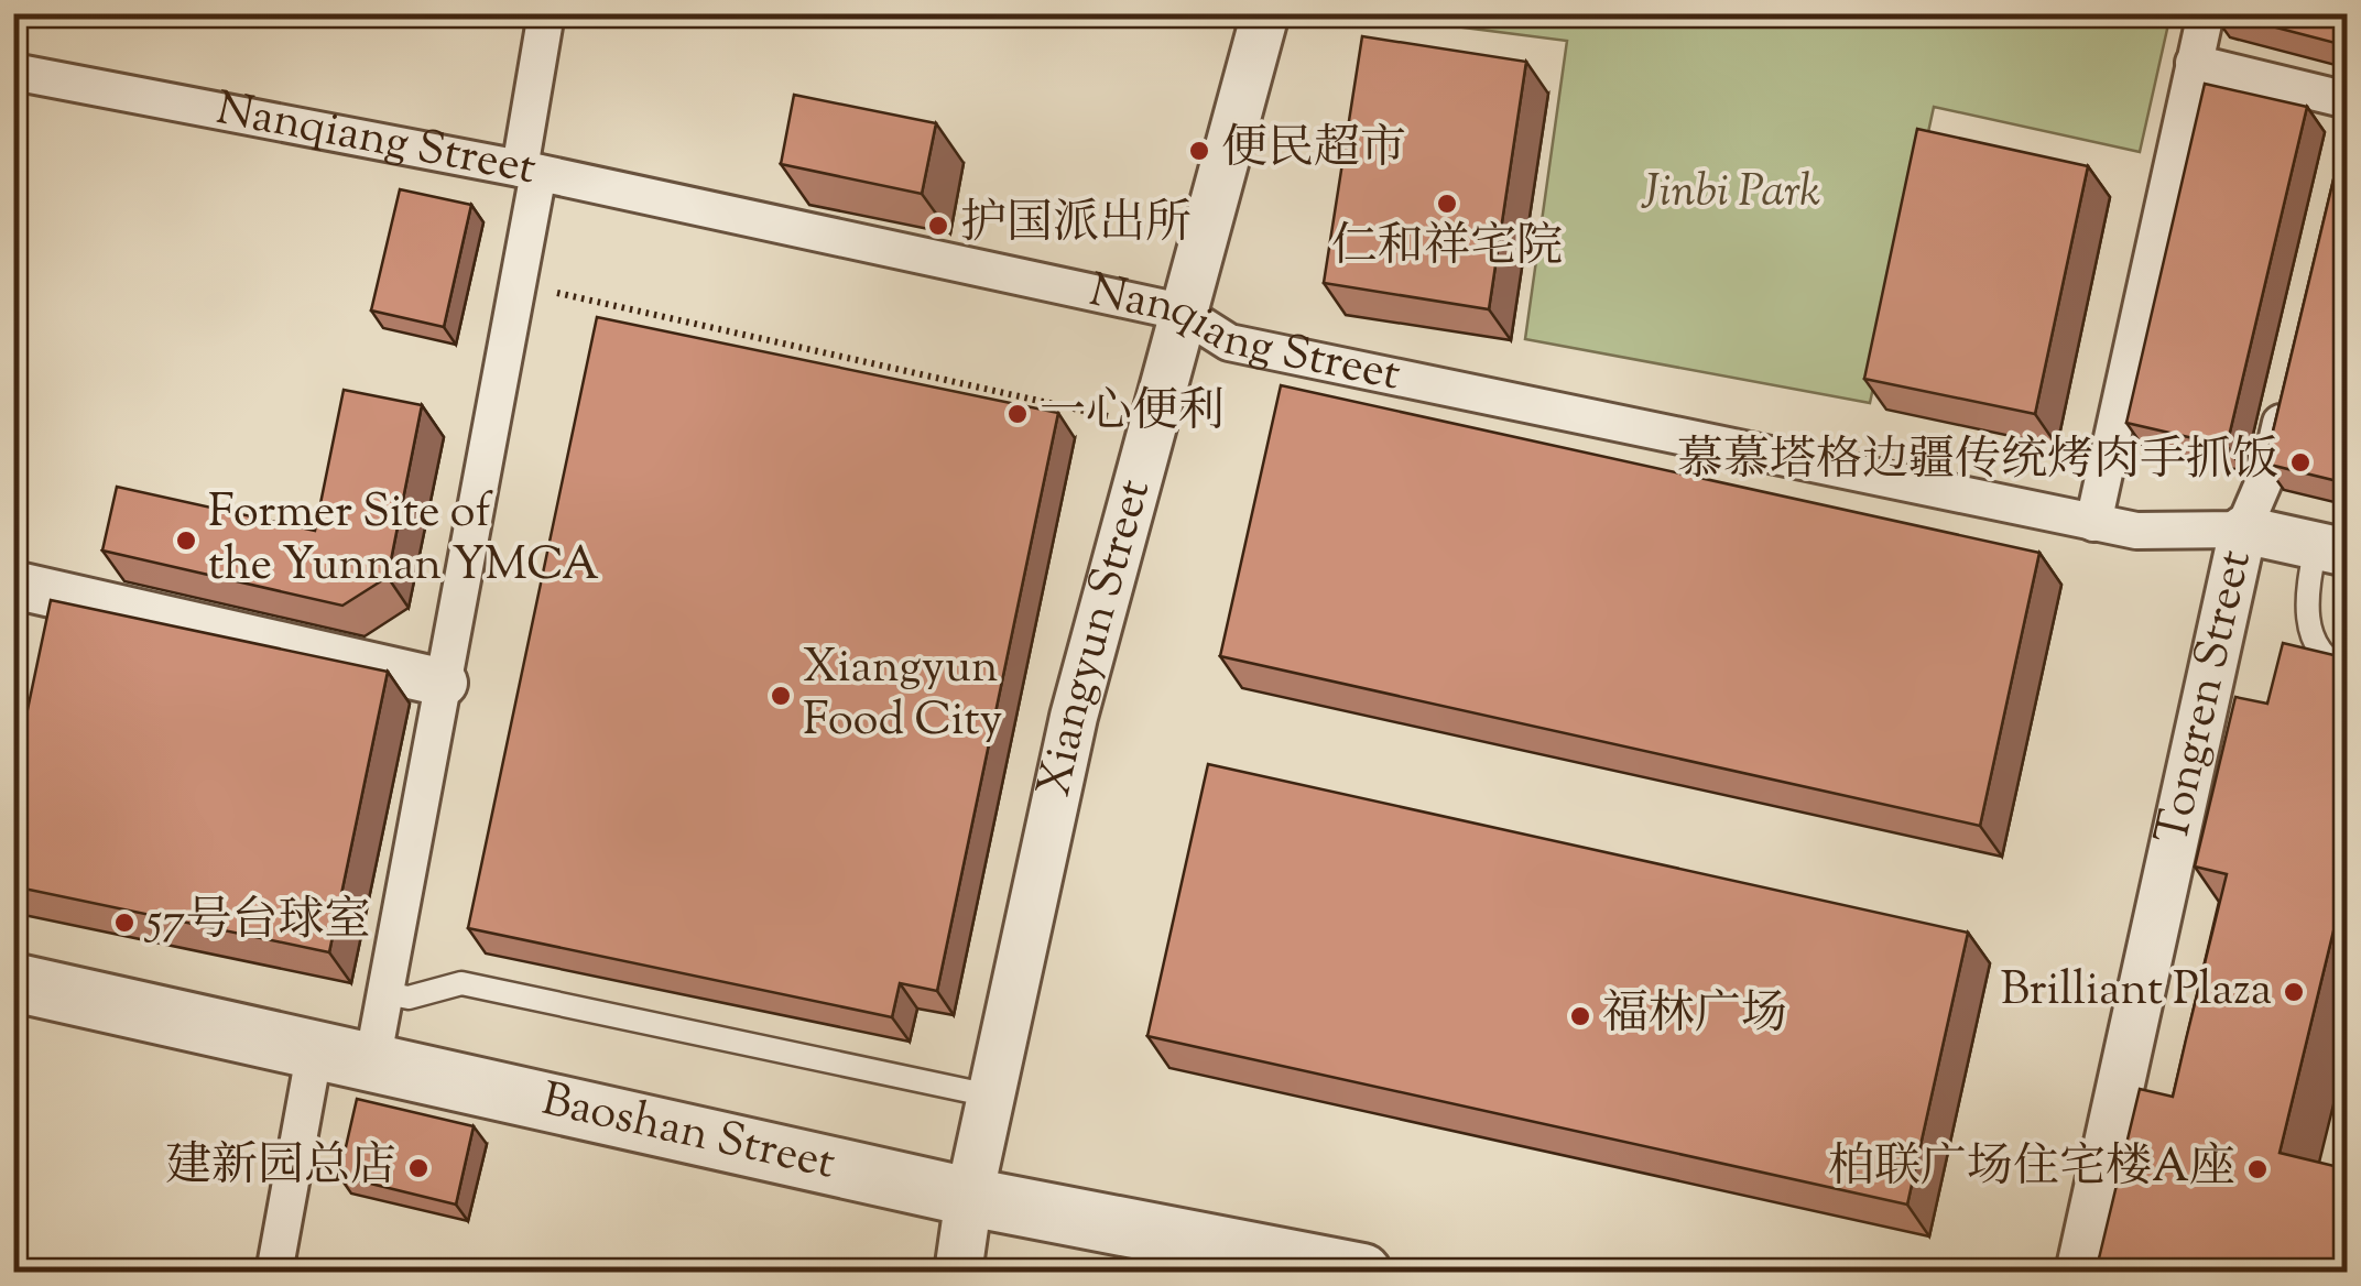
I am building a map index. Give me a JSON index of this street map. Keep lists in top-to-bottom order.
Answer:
{
  "streets": {
    "street": [
      "Nanqiang Street",
      "Xiangyun Street",
      "Tongren Street",
      "Baoshan Street"
    ]
  },
  "crossings": [
    ["Nanqiang Street", "Xiangyun Street"],
    ["Nanqiang Street", "Tongren Street"],
    ["Xiangyun Street", "Baoshan Street"]
  ],
  "parks": ["Jinbi Park"],
  "places": [
    "便民超市",
    "仁和祥宅院",
    "护国派出所",
    "一心便利",
    "慕慕塔格边疆传统烤肉手抓饭",
    "Former Site of the Yunnan YMCA",
    "Xiangyun Food City",
    "57号台球室",
    "Brilliant Plaza",
    "福林广场",
    "建新园总店",
    "柏联广场住宅楼A座"
  ]
}
